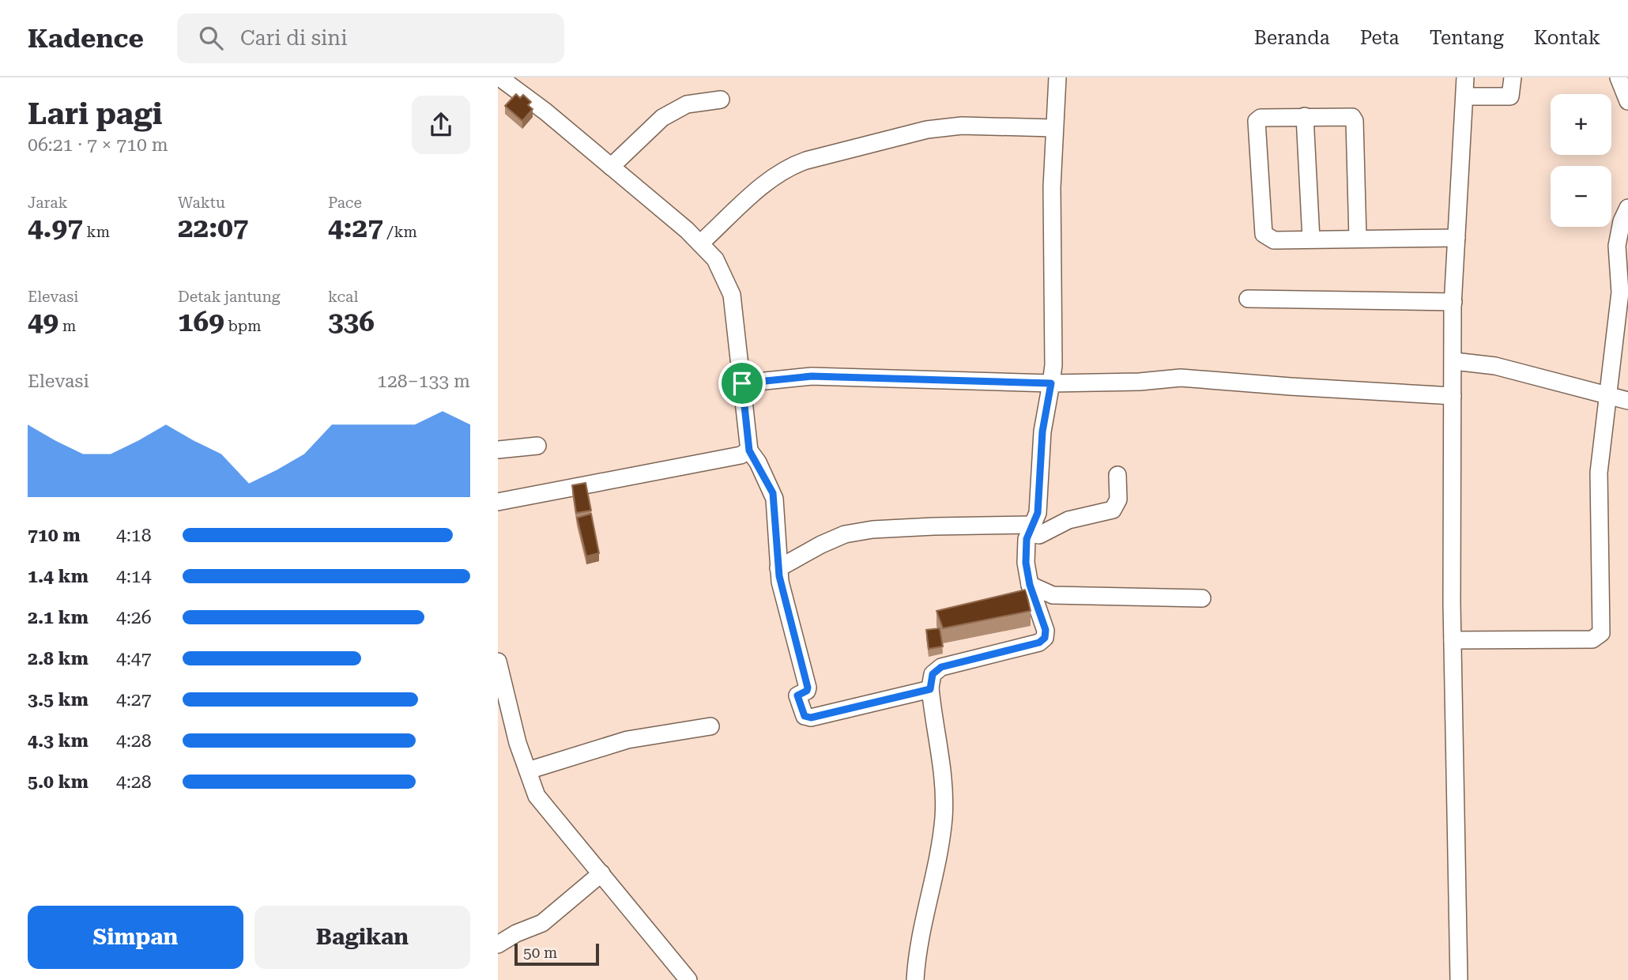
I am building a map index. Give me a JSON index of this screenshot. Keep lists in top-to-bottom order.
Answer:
{
  "scale_bar": "50 m",
  "page": {
    "header": "Kadence",
    "search": "Cari di sini",
    "nav": [
      "Beranda",
      "Peta",
      "Tentang",
      "Kontak"
    ],
    "heading": ["Lari pagi", "06:21 · 7 × 710 m"],
    "map_buttons": ["+", "−"],
    "stats": [
      ["Jarak", "4.97 km"],
      ["Waktu", "22:07"],
      ["Pace", "4:27 /km"],
      ["Elevasi", "49 m"],
      ["Detak jantung", "169 bpm"],
      ["kcal", "336"]
    ],
    "chart": ["Elevasi", "128–133 m"],
    "list": [
      {
        "name": "710 m",
        "note": "4:18"
      },
      {
        "name": "1.4 km",
        "note": "4:14"
      },
      {
        "name": "2.1 km",
        "note": "4:26"
      },
      {
        "name": "2.8 km",
        "note": "4:47"
      },
      {
        "name": "3.5 km",
        "note": "4:27"
      },
      {
        "name": "4.3 km",
        "note": "4:28"
      },
      {
        "name": "5.0 km",
        "note": "4:28"
      }
    ],
    "buttons": ["Simpan", "Bagikan"],
    "scale": "50 m"
  }
}
